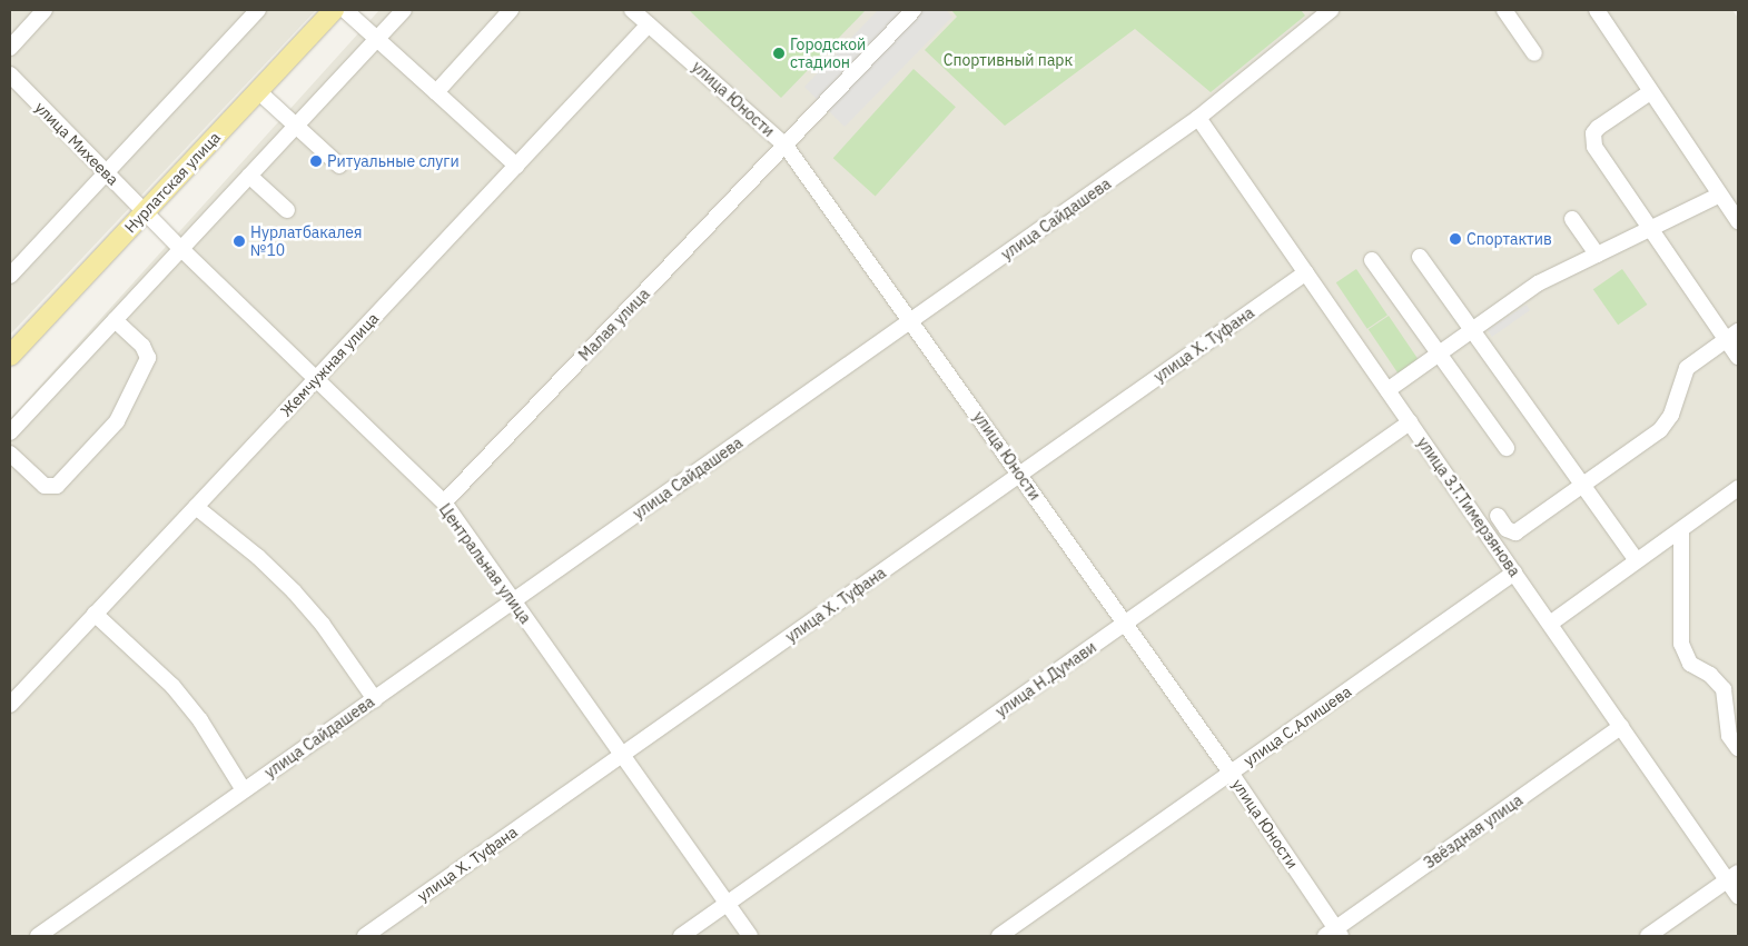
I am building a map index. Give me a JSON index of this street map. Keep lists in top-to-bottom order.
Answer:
{
  "streets": {
    "main road": ["Нурлатская улица"],
    "street": [
      "улица Юности",
      "улица Михеева",
      "улица Сайдашева",
      "Малая улица",
      "улица Х. Туфана",
      "Жемчужная улица",
      "улица З.Т.Тимерзянова",
      "Центральная улица",
      "улица Н.Думави",
      "улица С.Алишева",
      "Звёздная улица"
    ]
  },
  "crossings": [
    ["улица Юности", "улица Сайдашева"],
    ["улица Юности", "Малая улица"],
    ["улица Юности", "улица Х. Туфана"],
    ["улица Юности", "Жемчужная улица"],
    ["улица Юности", "улица Н.Думави"],
    ["улица Юности", "улица С.Алишева"],
    ["улица Юности", "Звёздная улица"],
    ["улица Михеева", "Нурлатская улица"],
    ["улица Михеева", "Центральная улица"],
    ["Нурлатская улица", "Центральная улица"],
    ["улица Сайдашева", "улица З.Т.Тимерзянова"],
    ["улица Сайдашева", "Центральная улица"],
    ["Малая улица", "Центральная улица"],
    ["улица Х. Туфана", "улица З.Т.Тимерзянова"],
    ["улица Х. Туфана", "Центральная улица"],
    ["Жемчужная улица", "Центральная улица"],
    ["улица З.Т.Тимерзянова", "улица Н.Думави"],
    ["улица З.Т.Тимерзянова", "улица С.Алишева"],
    ["улица З.Т.Тимерзянова", "Звёздная улица"],
    ["Центральная улица", "улица Н.Думави"]
  ],
  "parks": ["Спортивный парк"],
  "places": [
    "Городской стадион",
    "Ритуальные слуги",
    "Спортактив",
    "Нурлатбакалея №10"
  ]
}
